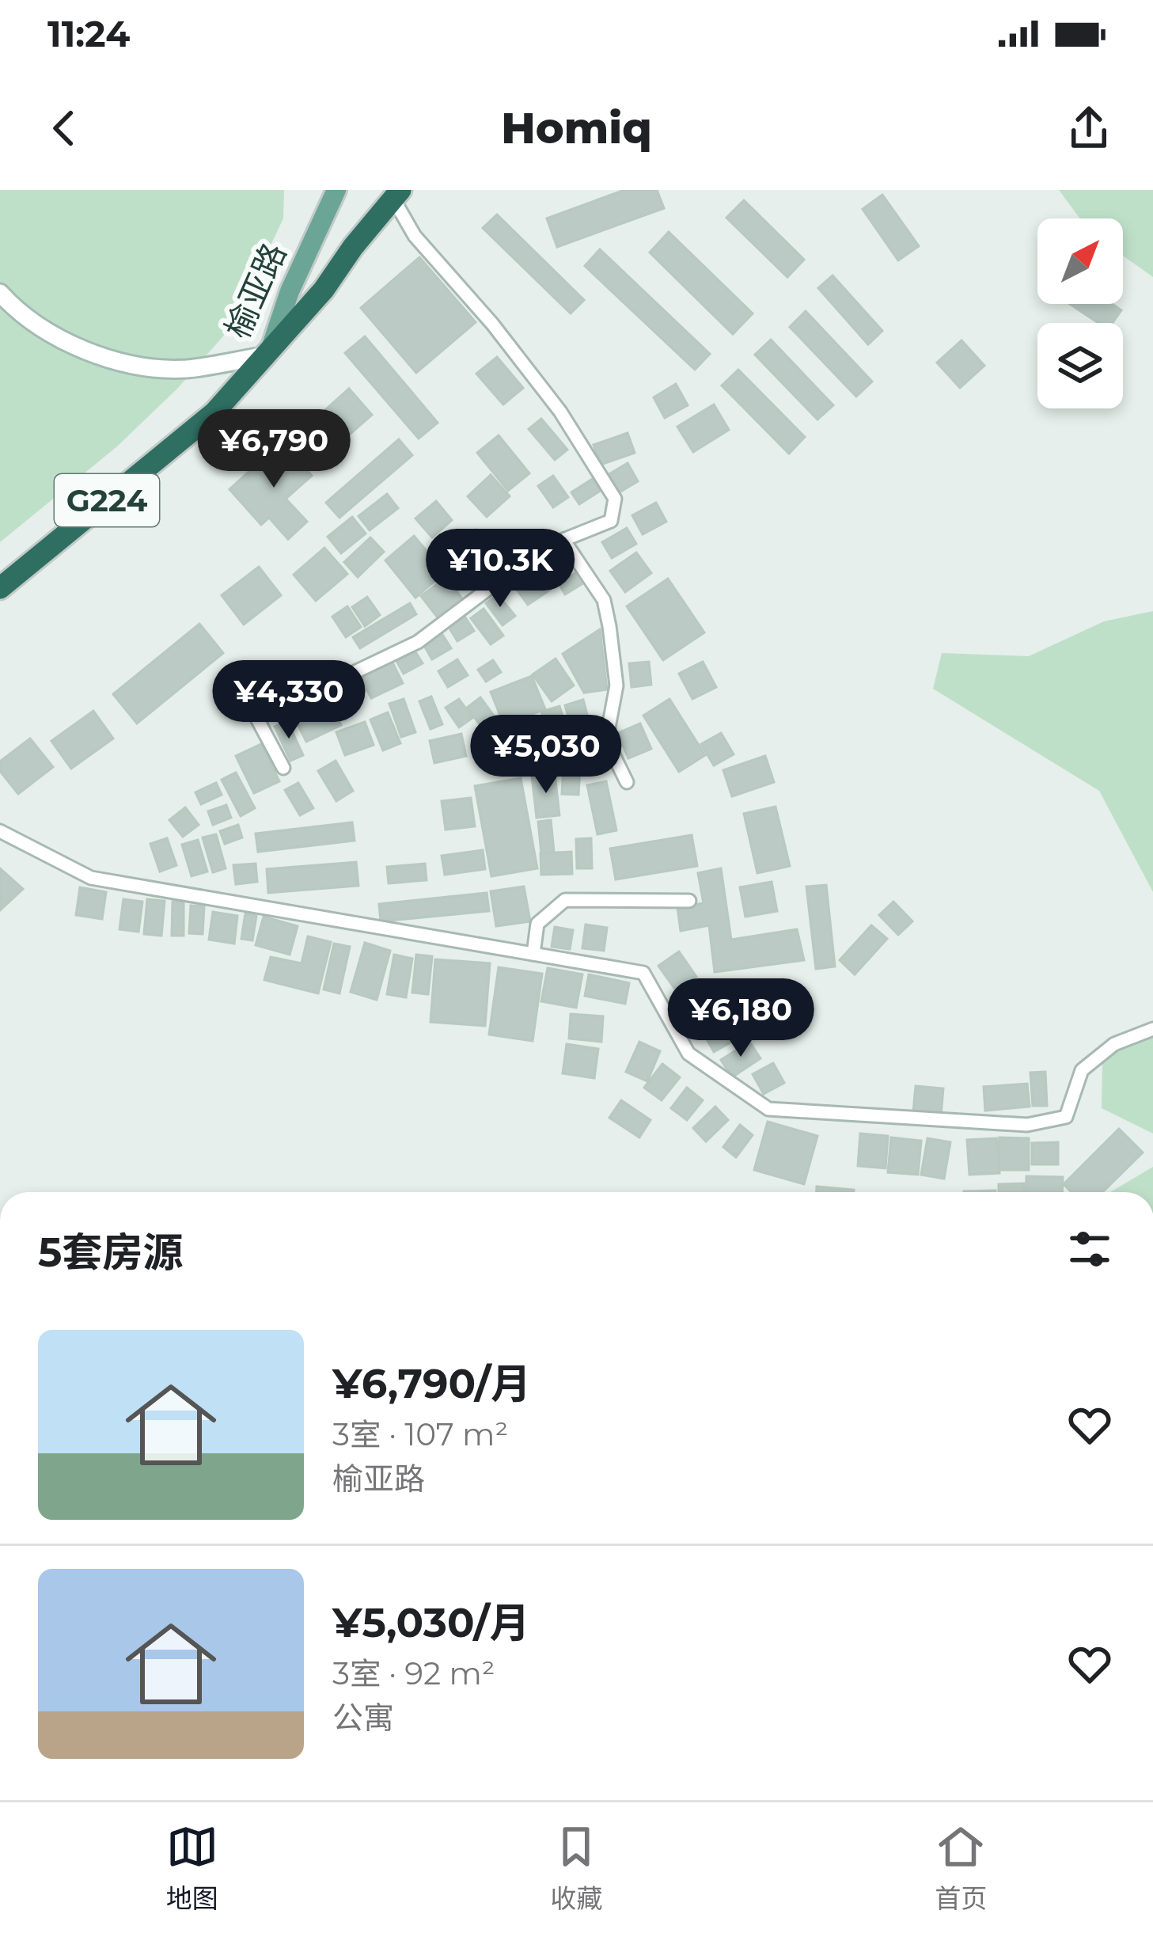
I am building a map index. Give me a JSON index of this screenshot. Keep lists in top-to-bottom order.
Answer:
{
  "streets": {
    "highway": ["榆亚路", "G224"]
  },
  "crossings": [
    ["榆亚路", "G224"]
  ],
  "north": "top right",
  "page": {
    "status": "11:24",
    "header": "Homiq",
    "price": [
      "¥6,790",
      "¥10.3K",
      "¥4,330",
      "¥5,030",
      "¥6,180"
    ],
    "heading": "5套房源",
    "list": [
      {
        "name": "¥6,790/月",
        "note": "3室 · 107 m² · 榆亚路"
      },
      {
        "name": "¥5,030/月",
        "note": "3室 · 92 m² · 公寓"
      }
    ],
    "tabs": ["地图", "收藏", "首页"]
  }
}
